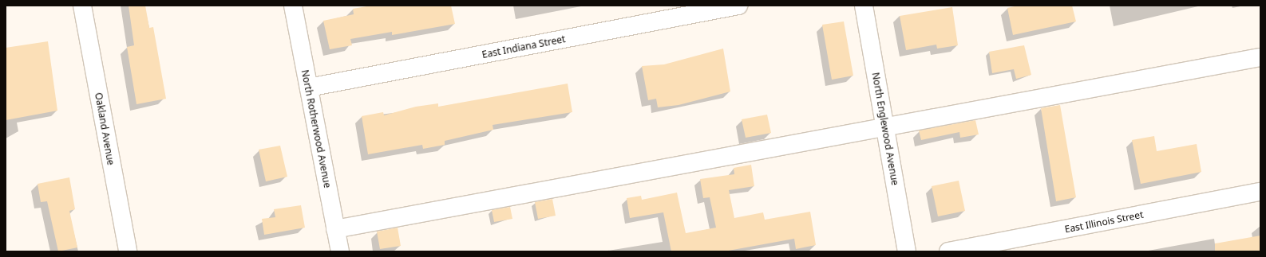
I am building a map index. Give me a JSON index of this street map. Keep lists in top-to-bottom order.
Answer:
{
  "streets": {
    "street": [
      "East Indiana Street",
      "Oakland Avenue",
      "North Rotherwood Avenue",
      "North Englewood Avenue",
      "East Illinois Street"
    ]
  },
  "crossings": [
    ["East Indiana Street", "North Rotherwood Avenue"]
  ]
}
